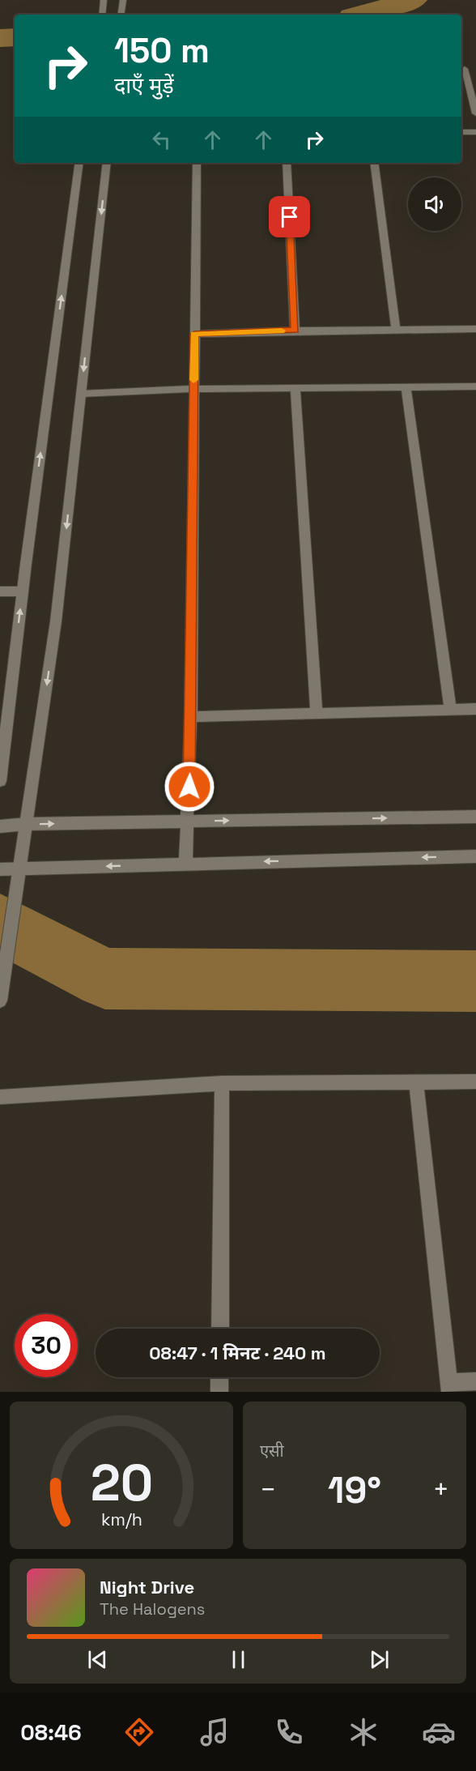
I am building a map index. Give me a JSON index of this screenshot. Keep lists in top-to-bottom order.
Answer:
{
  "page": {
    "turn": ["150 m", "दाएँ मुड़ें"],
    "limit": "30",
    "trip": "08:47 · 1 मिनट · 240 m",
    "tile": "एसी",
    "heat": ["−", "19°", "+"],
    "song": ["Night Drive", "The Halogens"],
    "tabs": "08:46",
    "gauge": ["20", "km/h"]
  }
}
